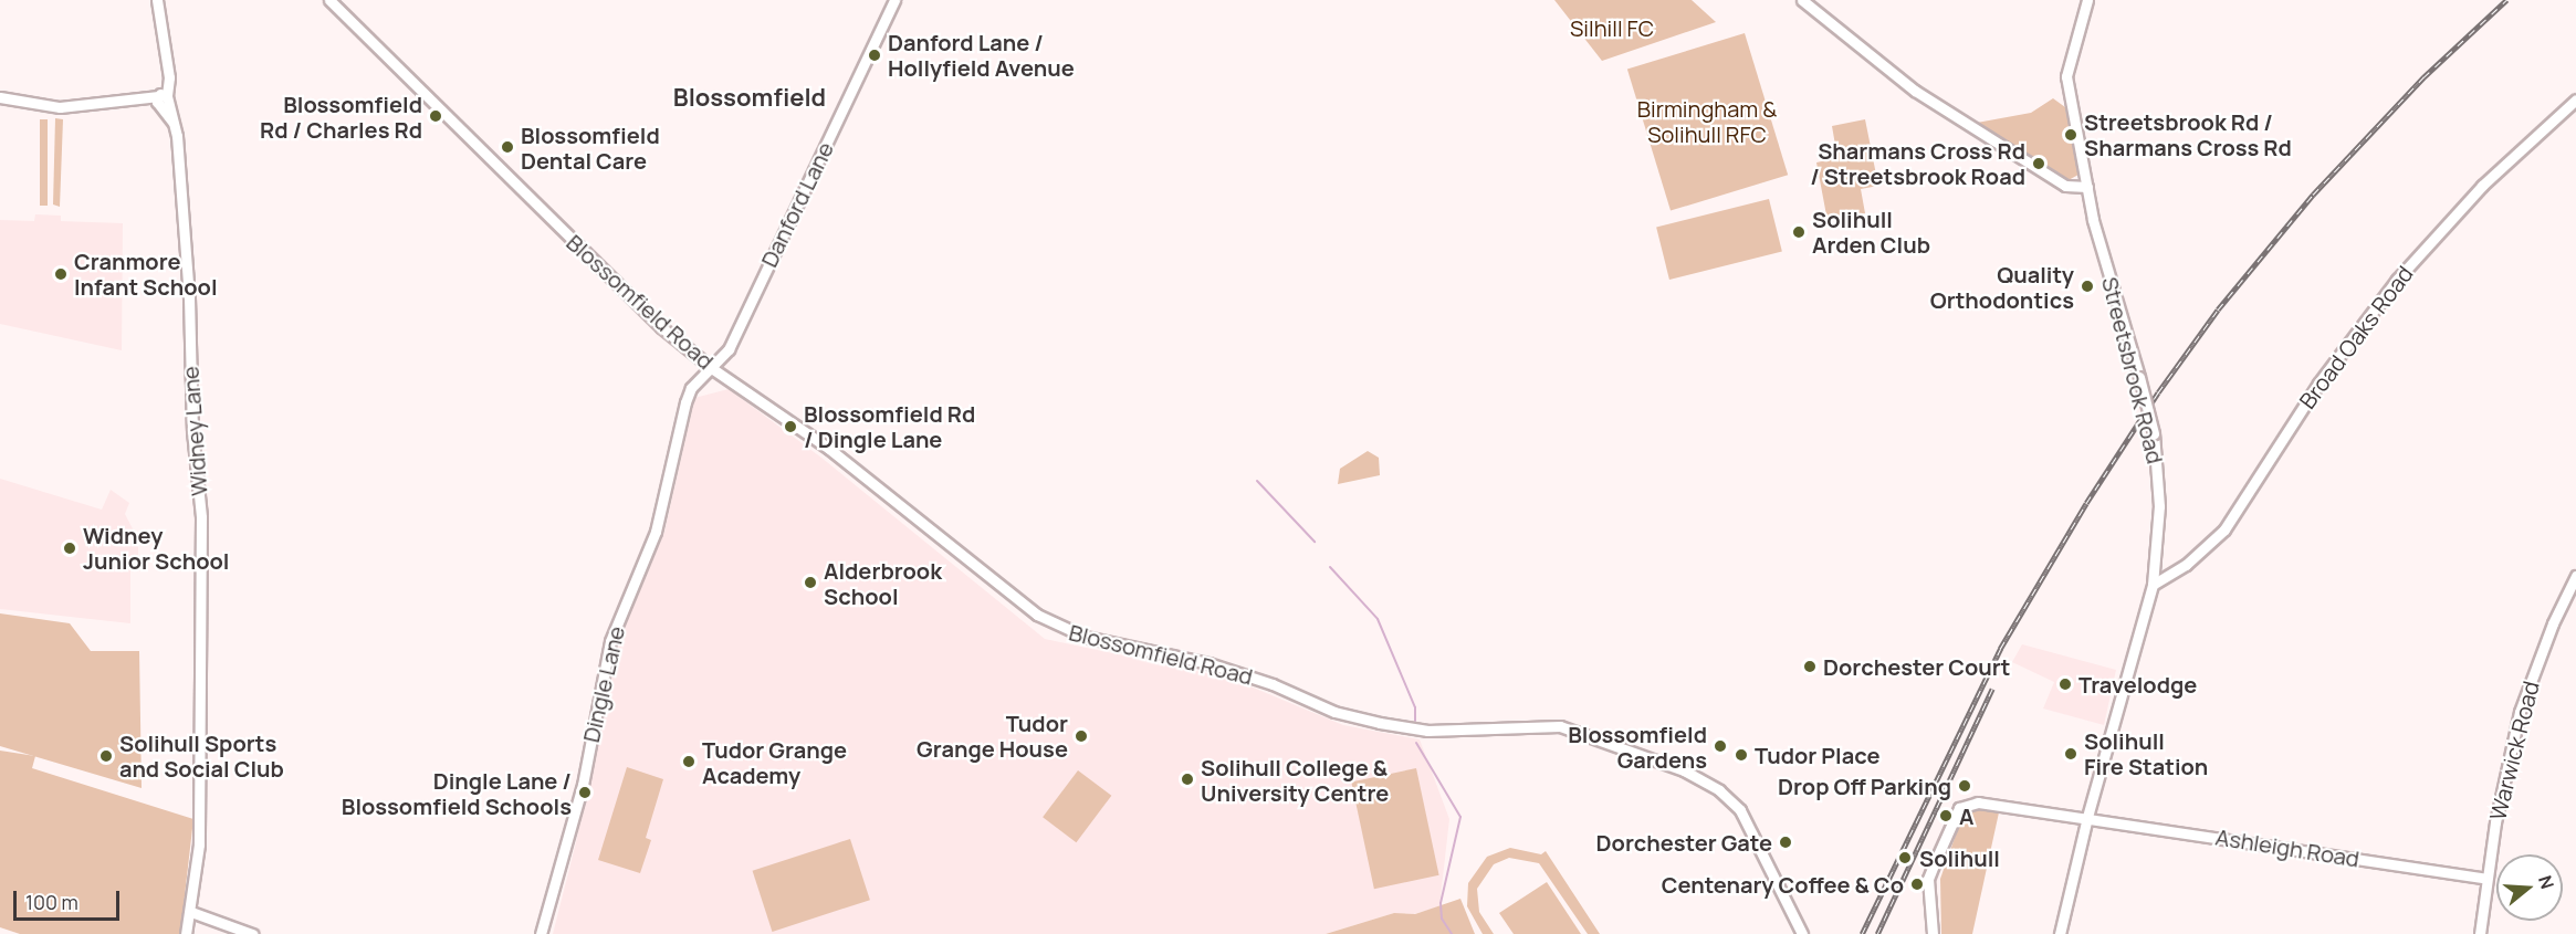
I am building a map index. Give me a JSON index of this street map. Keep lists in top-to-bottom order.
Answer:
{
  "streets": {
    "street": [
      "Danford Lane",
      "Blossomfield Road",
      "Broad Oaks Road",
      "Streetsbrook Road",
      "Widney Lane",
      "Dingle Lane",
      "Warwick Road",
      "Ashleigh Road"
    ]
  },
  "crossings": [
    ["Danford Lane", "Blossomfield Road"],
    ["Danford Lane", "Dingle Lane"],
    ["Blossomfield Road", "Dingle Lane"],
    ["Broad Oaks Road", "Streetsbrook Road"],
    ["Streetsbrook Road", "Ashleigh Road"],
    ["Warwick Road", "Ashleigh Road"]
  ],
  "districts": ["Blossomfield"],
  "parks": ["Silhill FC", "Birmingham & Solihull RFC"],
  "places": [
    "Danford Lane / Hollyfield Avenue",
    "Blossomfield Rd / Charles Rd",
    "Streetsbrook Rd / Sharmans Cross Rd",
    "Blossomfield Dental Care",
    "Sharmans Cross Rd / Streetsbrook Road",
    "Solihull Arden Club",
    "Cranmore Infant School",
    "Quality Orthodontics",
    "Blossomfield Rd / Dingle Lane",
    "Widney Junior School",
    "Alderbrook School",
    "Dorchester Court",
    "Travelodge",
    "Tudor Grange House",
    "Blossomfield Gardens",
    "Solihull Fire Station",
    "Tudor Place",
    "Solihull Sports and Social Club",
    "Tudor Grange Academy",
    "Solihull College & University Centre",
    "Drop Off Parking",
    "Dingle Lane / Blossomfield Schools",
    "A",
    "Dorchester Gate",
    "Solihull",
    "Centenary Coffee & Co"
  ],
  "scale_bar": "100 m",
  "north": "right"
}
